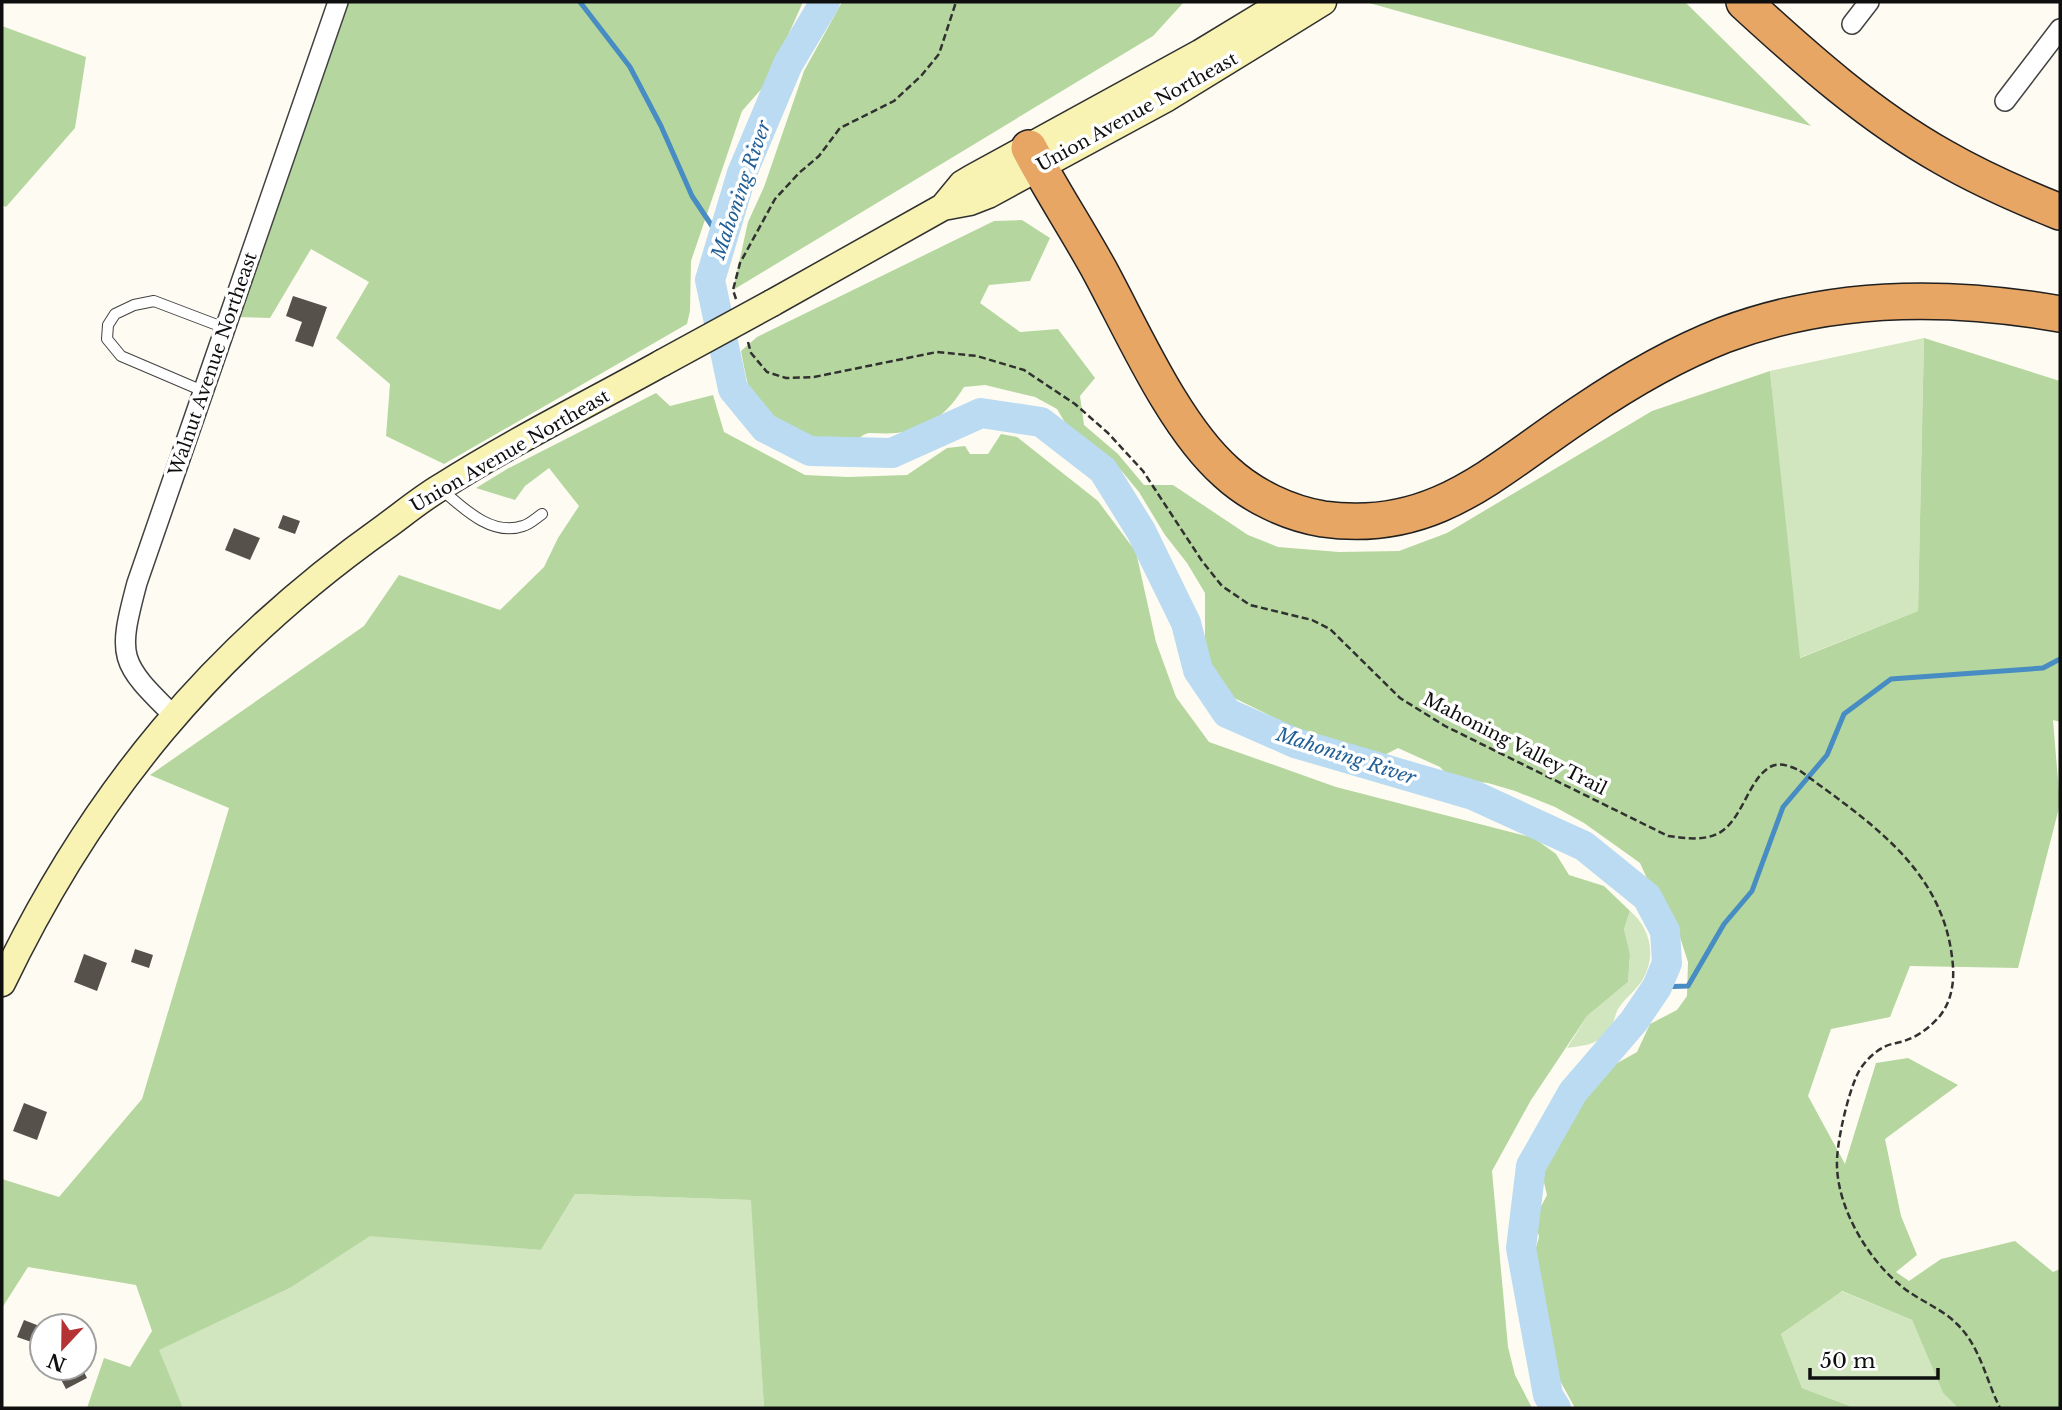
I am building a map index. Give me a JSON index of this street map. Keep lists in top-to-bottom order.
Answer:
{
  "streets": {
    "main road": ["Union Avenue Northeast"],
    "street": ["Walnut Avenue Northeast"],
    "path": ["Mahoning Valley Trail"]
  },
  "crossings": [
    ["Union Avenue Northeast", "Walnut Avenue Northeast"]
  ],
  "water": ["Mahoning River"],
  "scale_bar": "50 m",
  "north": "bottom"
}
